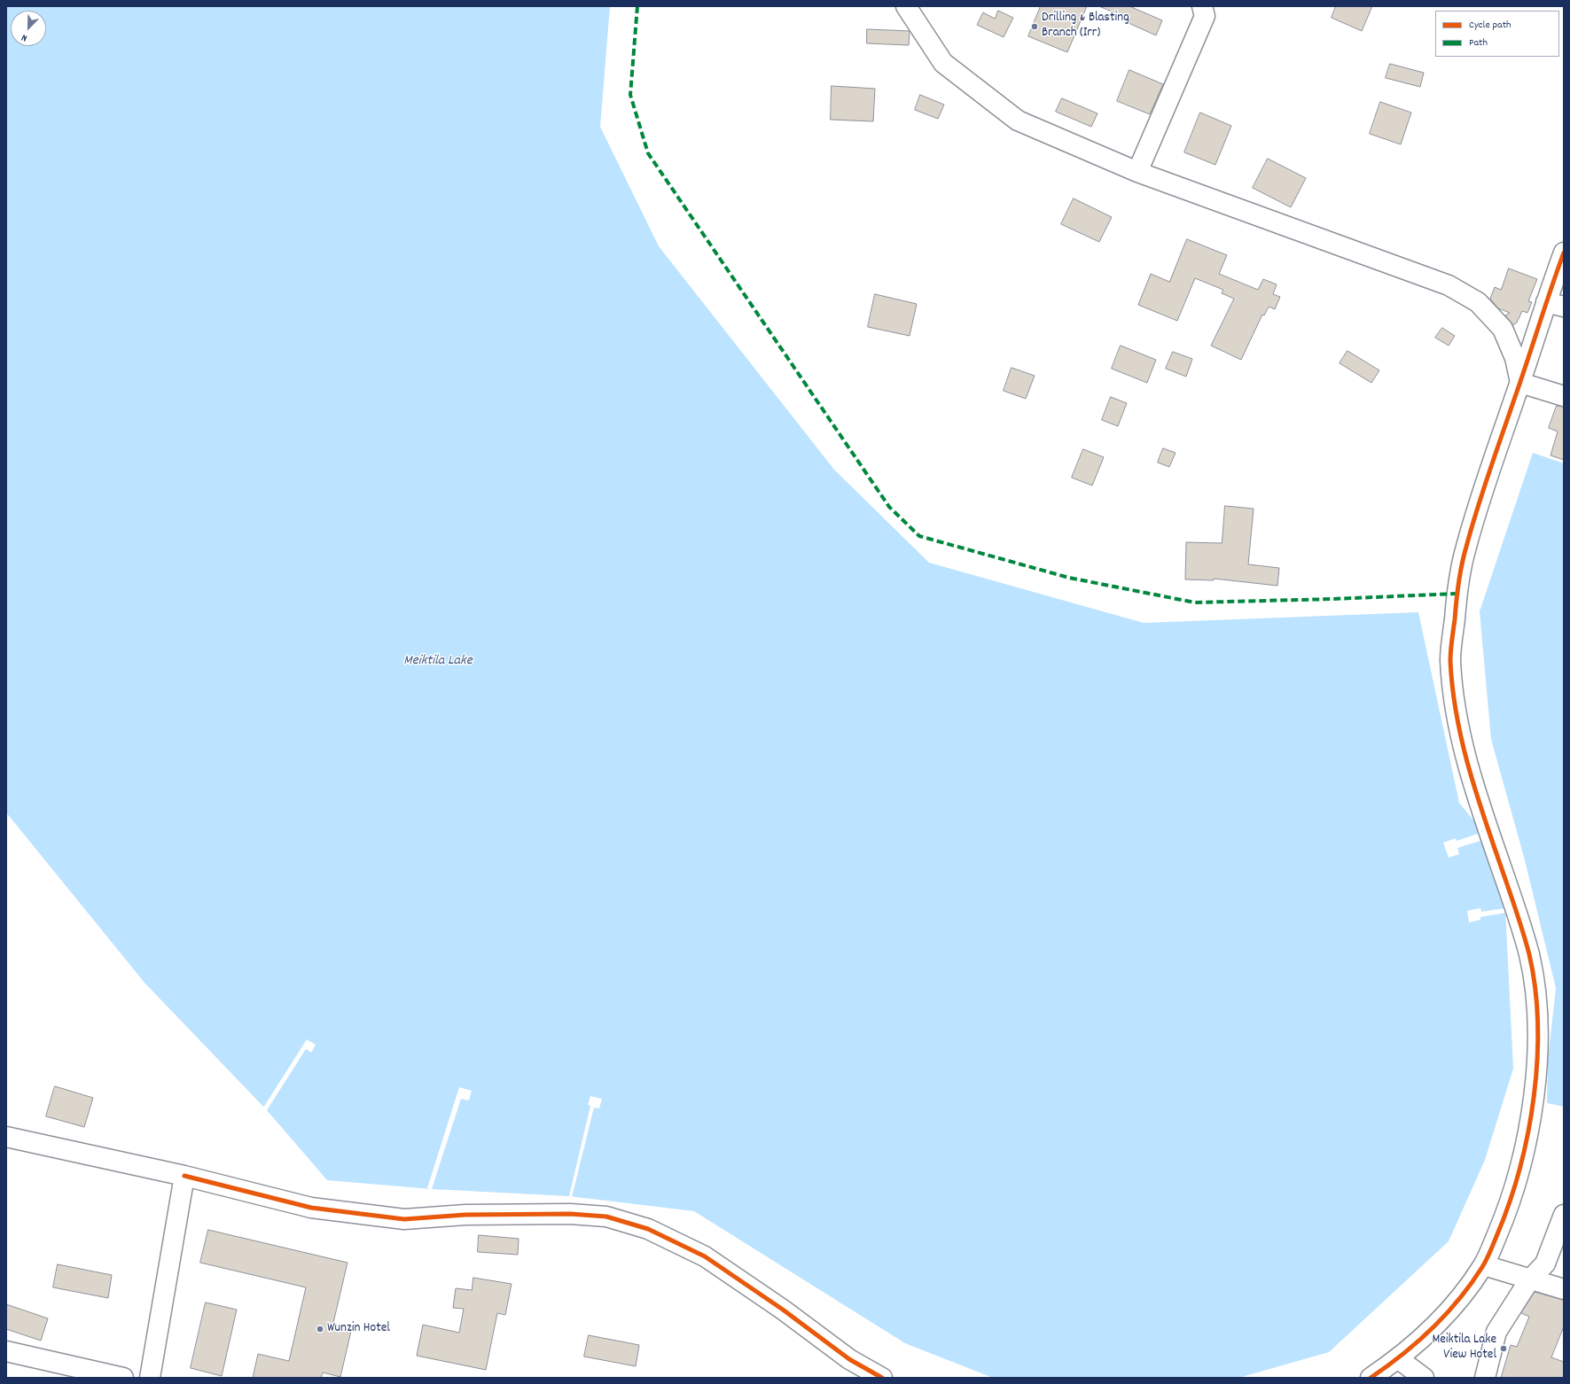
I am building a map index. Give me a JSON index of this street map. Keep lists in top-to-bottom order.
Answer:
{
  "water": ["Meiktila Lake"],
  "places": ["Drilling & Blasting Branch (Irr)", "Wunzin Hotel", "Meiktila Lake View Hotel"],
  "legend": ["Cycle path", "Path"],
  "north": "bottom left"
}
